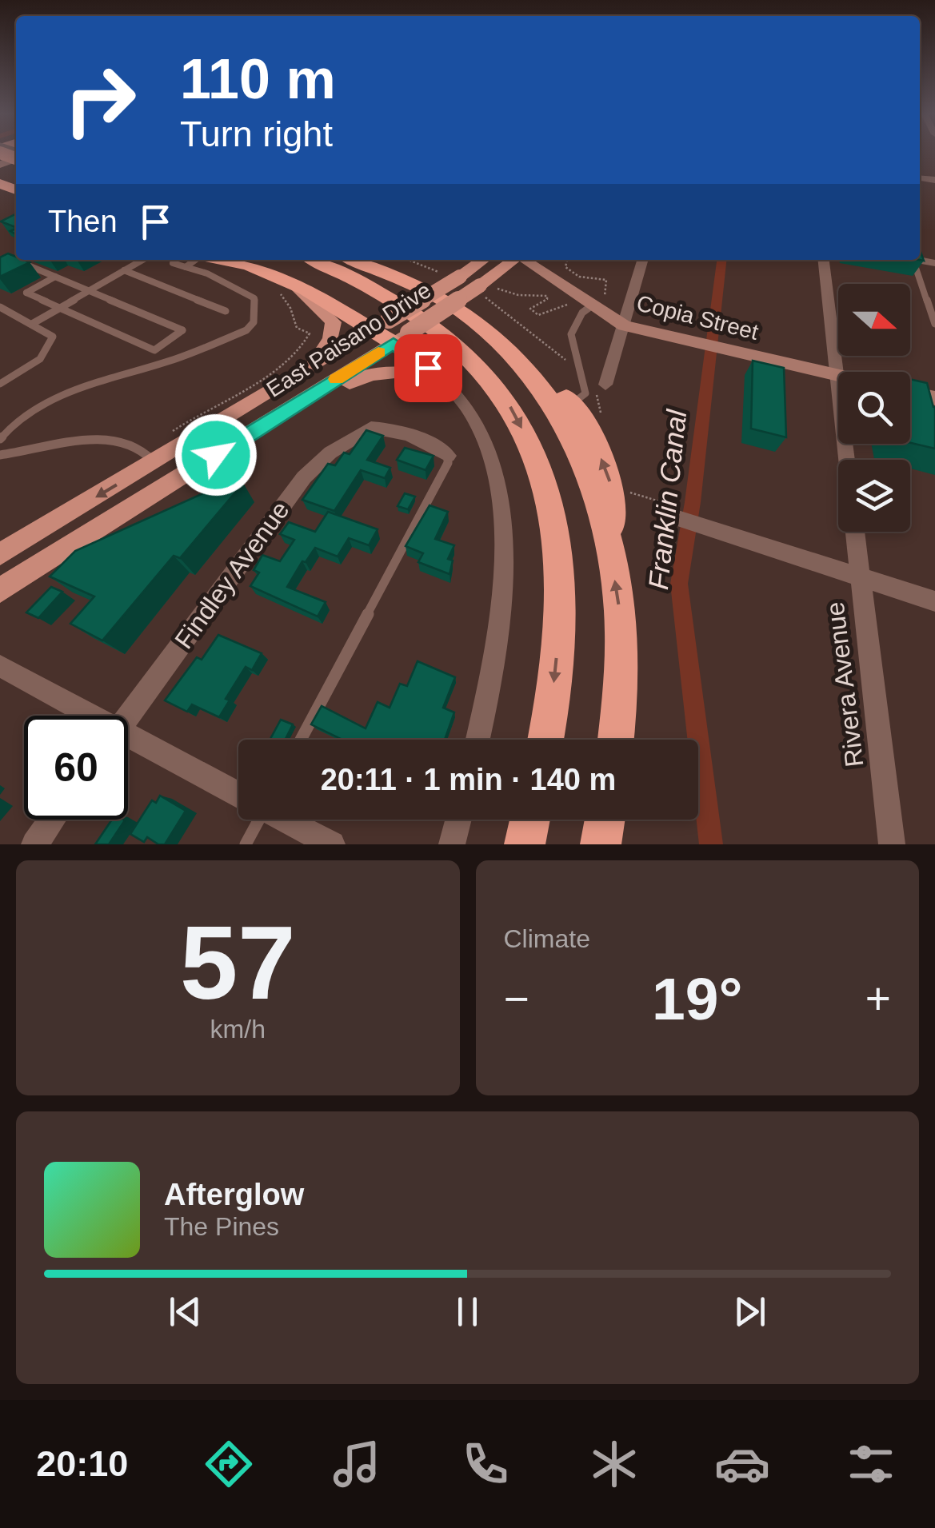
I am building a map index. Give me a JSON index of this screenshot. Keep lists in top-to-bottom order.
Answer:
{
  "streets": {
    "main road": ["Copia Street", "East Paisano Drive"],
    "street": ["Findley Avenue", "Rivera Avenue"]
  },
  "water": ["Franklin Canal"],
  "north": "right",
  "page": {
    "turn": ["110 m", "Turn right"],
    "then": "Then",
    "limit": "60",
    "trip": "20:11 · 1 min · 140 m",
    "tile": [
      ["57", "km/h"],
      "Climate"
    ],
    "heat": ["−", "19°", "+"],
    "song": ["Afterglow", "The Pines"],
    "tabs": "20:10"
  }
}
